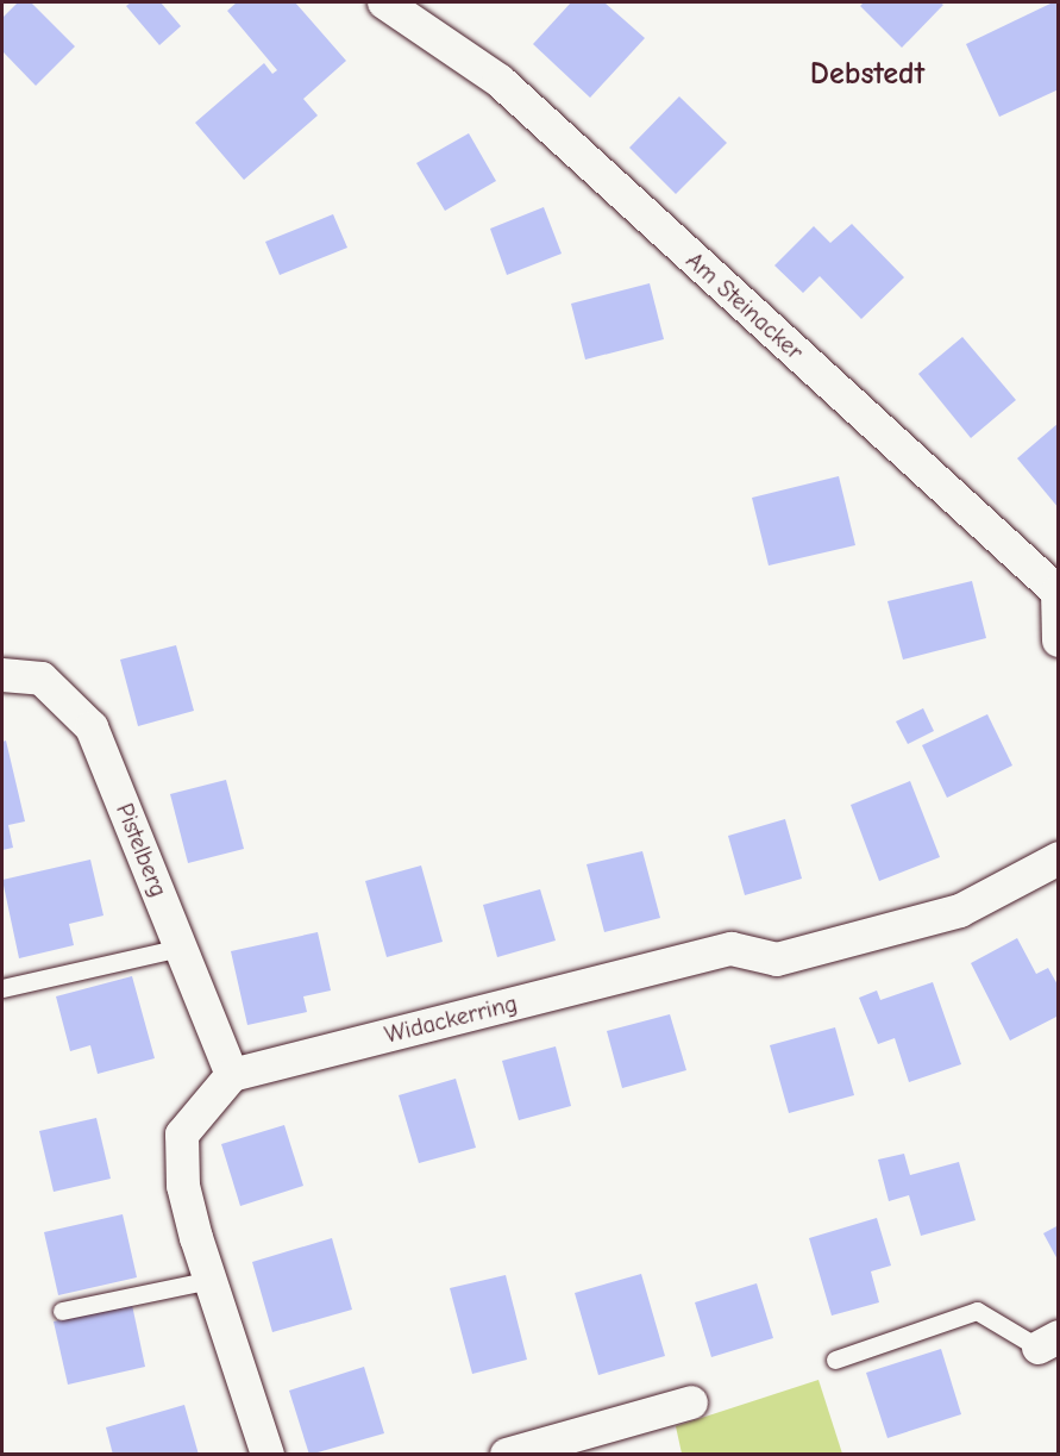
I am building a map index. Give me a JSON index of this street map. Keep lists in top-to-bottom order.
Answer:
{
  "streets": {
    "street": ["Am Steinacker", "Pistelberg", "Widackerring"]
  },
  "crossings": [
    ["Pistelberg", "Widackerring"]
  ],
  "districts": ["Debstedt"]
}
